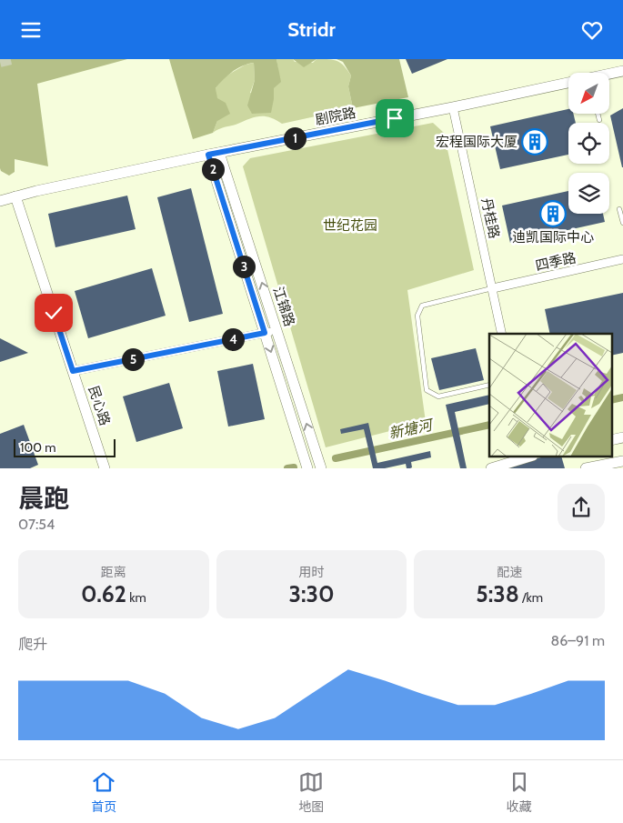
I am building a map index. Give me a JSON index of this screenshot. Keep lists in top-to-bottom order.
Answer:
{
  "streets": {
    "street": [
      "剧院路",
      "丹桂路",
      "四季路",
      "江锦路",
      "民心路"
    ]
  },
  "crossings": [
    ["剧院路", "丹桂路"],
    ["剧院路", "江锦路"],
    ["剧院路", "民心路"],
    ["丹桂路", "四季路"]
  ],
  "water": ["新塘河"],
  "parks": ["世纪花园"],
  "places": {
    "building": ["宏程国际大厦", "迪凯国际中心"]
  },
  "scale_bar": "100 m",
  "north": "bottom left",
  "page": {
    "header": "Stridr",
    "pins": [
      "1",
      "2",
      "3",
      "4",
      "5"
    ],
    "scale": "100 m",
    "heading": ["晨跑", "07:54"],
    "stats": [
      ["距离", "0.62 km"],
      ["用时", "3:30"],
      ["配速", "5:38 /km"]
    ],
    "chart": ["爬升", "86–91 m"],
    "tabs": ["首页", "地图", "收藏"]
  }
}
